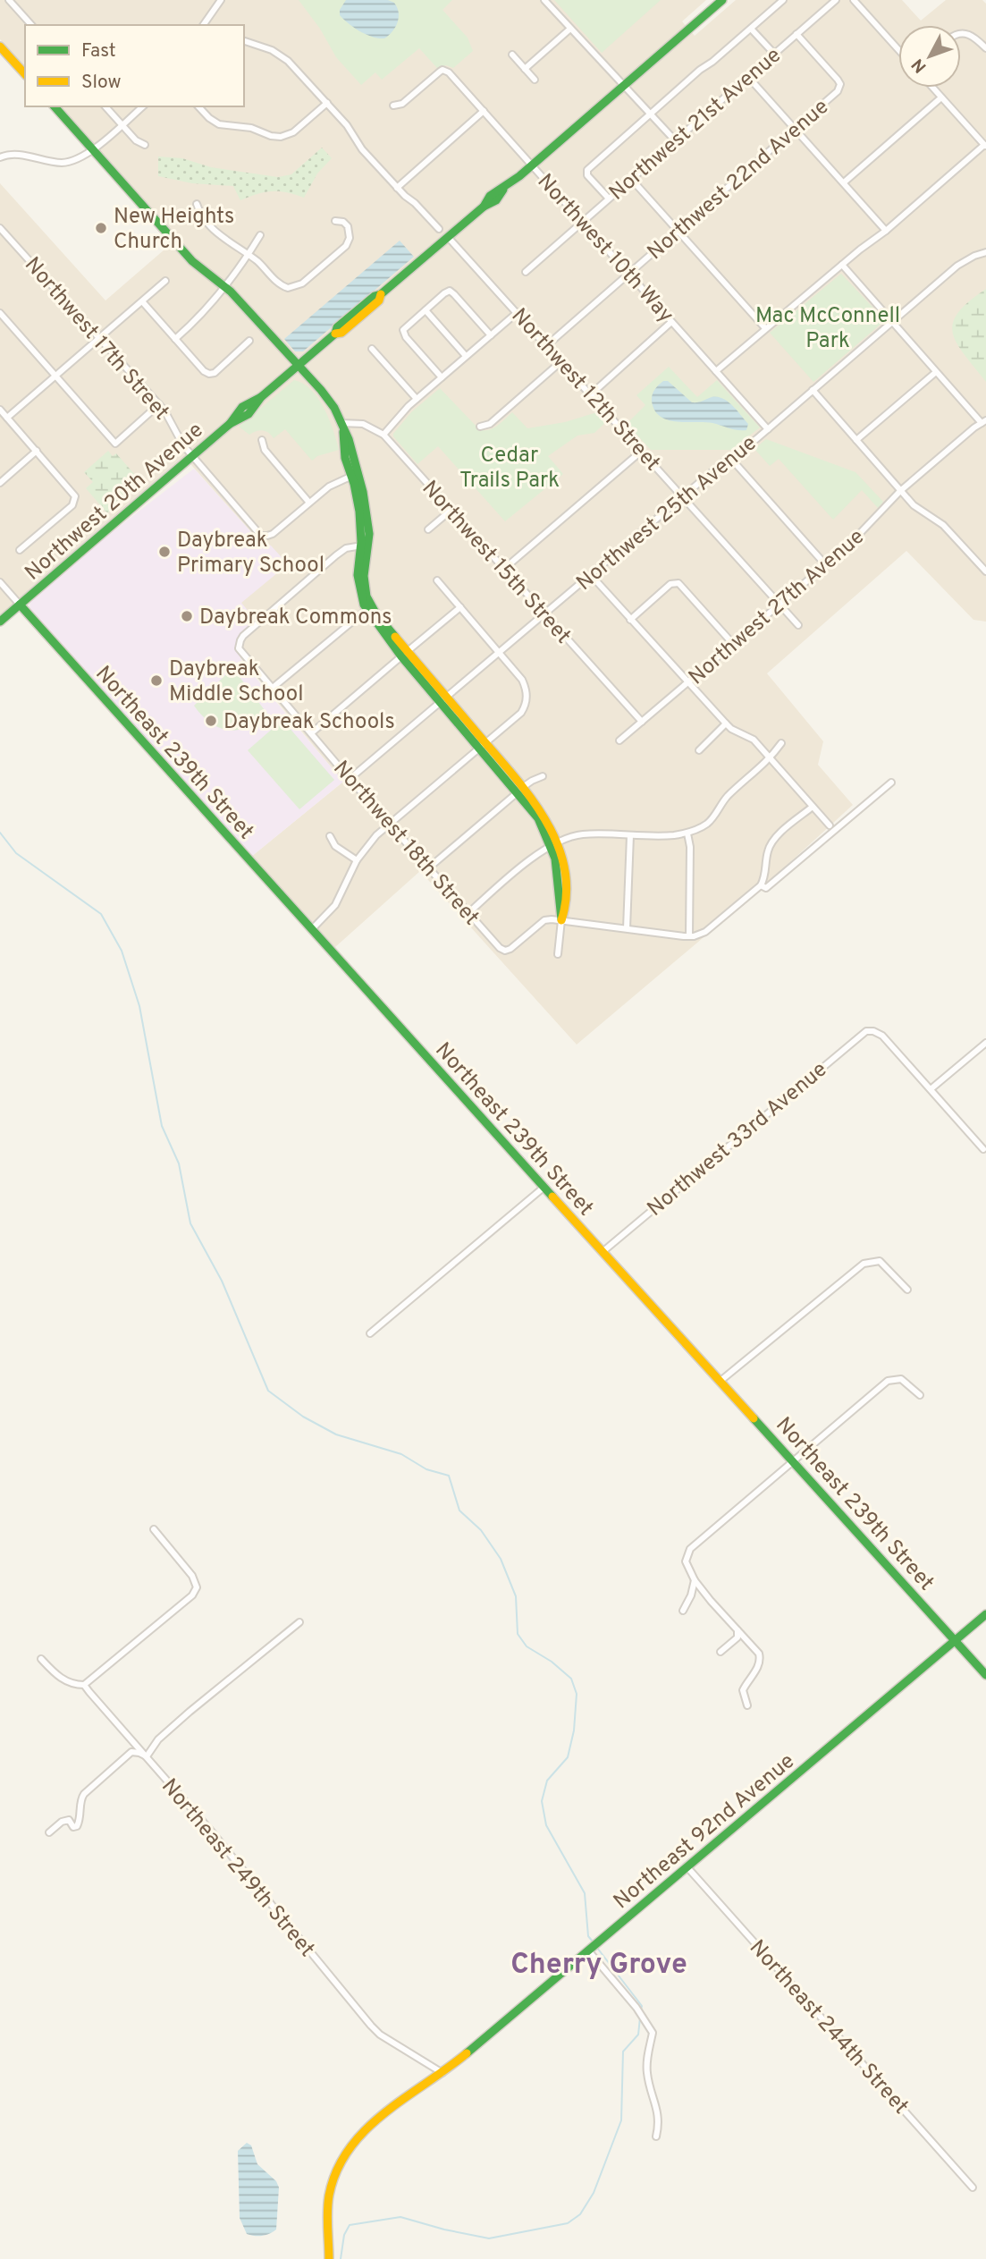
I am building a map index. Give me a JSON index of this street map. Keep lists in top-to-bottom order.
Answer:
{
  "streets": {
    "street": [
      "Northwest 21st Avenue",
      "Northwest 22nd Avenue",
      "Northwest 10th Way",
      "Northwest 17th Street",
      "Northwest 12th Street",
      "Northwest 20th Avenue",
      "Northwest 25th Avenue",
      "Northwest 15th Street",
      "Northwest 27th Avenue",
      "Northeast 239th Street",
      "Northwest 18th Street",
      "Northwest 33rd Avenue",
      "Northeast 92nd Avenue",
      "Northeast 249th Street",
      "Northeast 244th Street"
    ]
  },
  "crossings": [
    ["Northwest 21st Avenue", "Northwest 22nd Avenue"],
    ["Northwest 21st Avenue", "Northwest 10th Way"],
    ["Northwest 22nd Avenue", "Northwest 10th Way"],
    ["Northwest 22nd Avenue", "Northwest 12th Street"],
    ["Northwest 10th Way", "Northwest 20th Avenue"],
    ["Northwest 10th Way", "Northwest 25th Avenue"],
    ["Northwest 17th Street", "Northwest 20th Avenue"],
    ["Northwest 12th Street", "Northwest 20th Avenue"],
    ["Northwest 12th Street", "Northwest 25th Avenue"],
    ["Northwest 12th Street", "Northwest 27th Avenue"],
    ["Northwest 20th Avenue", "Northeast 239th Street"],
    ["Northwest 25th Avenue", "Northwest 15th Street"],
    ["Northwest 25th Avenue", "Northwest 18th Street"],
    ["Northwest 15th Street", "Northwest 27th Avenue"],
    ["Northeast 239th Street", "Northwest 33rd Avenue"],
    ["Northeast 239th Street", "Northeast 92nd Avenue"],
    ["Northeast 92nd Avenue", "Northeast 249th Street"],
    ["Northeast 92nd Avenue", "Northeast 244th Street"]
  ],
  "districts": ["Cherry Grove"],
  "parks": ["Mac McConnell Park", "Cedar Trails Park"],
  "places": [
    "New Heights Church",
    "Daybreak Primary School",
    "Daybreak Commons",
    "Daybreak Middle School",
    "Daybreak Schools"
  ],
  "legend": ["Fast", "Slow"],
  "north": "bottom left"
}
